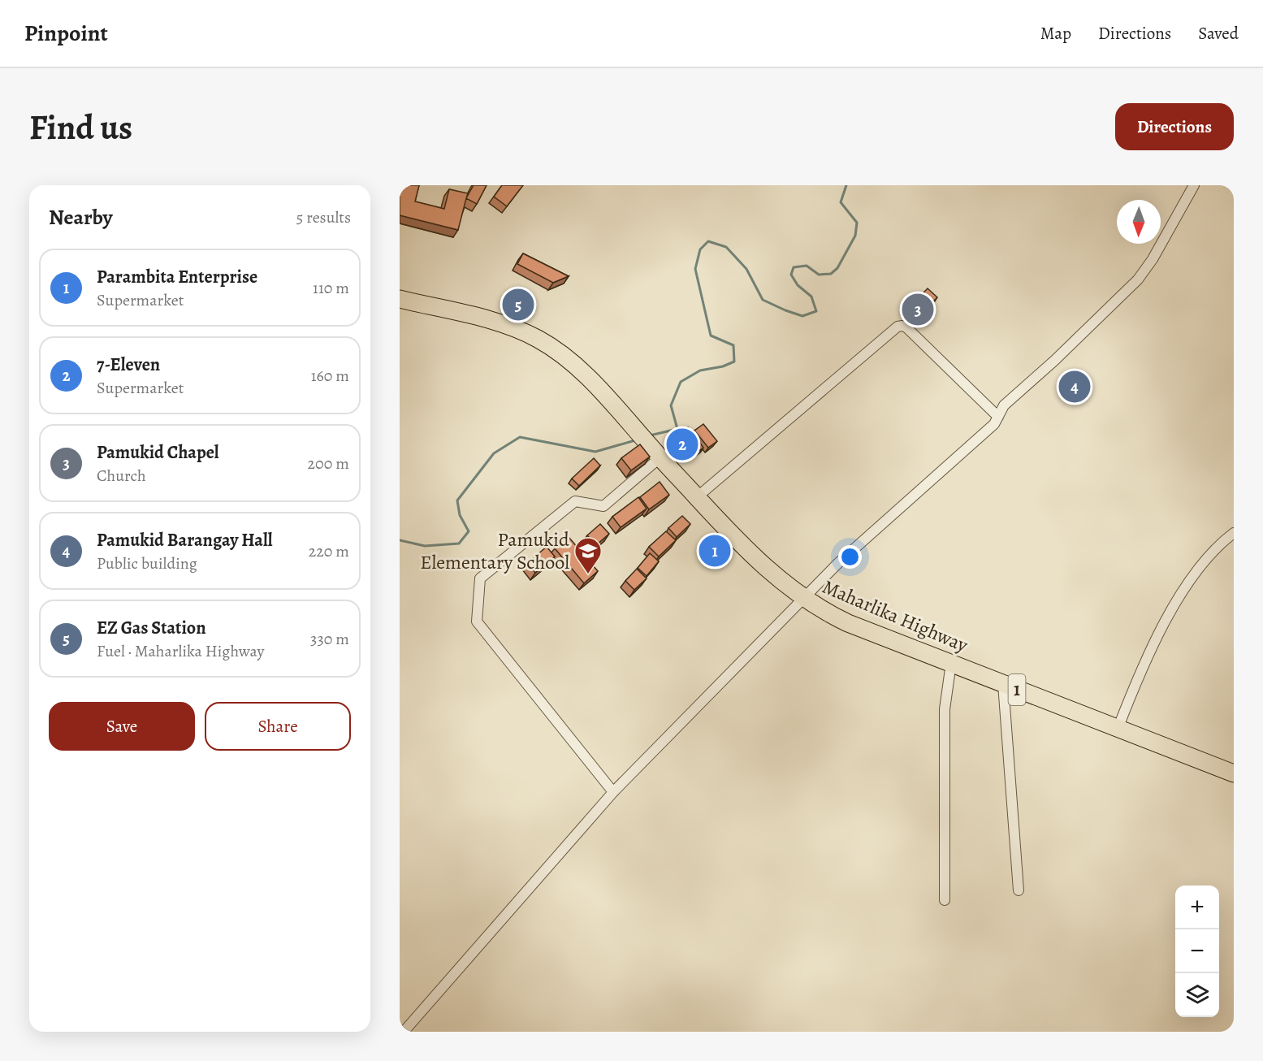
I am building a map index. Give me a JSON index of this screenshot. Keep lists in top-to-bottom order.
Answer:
{
  "streets": {
    "highway": ["Maharlika Highway", "1"]
  },
  "places": {
    "school or university": ["Pamukid Elementary School"]
  },
  "north": "bottom",
  "page": {
    "header": "Pinpoint",
    "nav": ["Map", "Directions", "Saved"],
    "buttons": [
      "Directions",
      ["Save", "Share"]
    ],
    "title": "Find us",
    "heading": ["Nearby", "5 results"],
    "list": [
      {
        "mark": "1",
        "name": "Parambita Enterprise",
        "note": "Supermarket",
        "value": "110 m"
      },
      {
        "mark": "2",
        "name": "7-Eleven",
        "note": "Supermarket",
        "value": "160 m"
      },
      {
        "mark": "3",
        "name": "Pamukid Chapel",
        "note": "Church",
        "value": "200 m"
      },
      {
        "mark": "4",
        "name": "Pamukid Barangay Hall",
        "note": "Public building",
        "value": "220 m"
      },
      {
        "mark": "5",
        "name": "EZ Gas Station",
        "note": "Fuel · Maharlika Highway",
        "value": "330 m"
      }
    ],
    "pins": [
      "5",
      "3",
      "4",
      "2",
      "1"
    ],
    "map_buttons": ["+", "−"]
  }
}
